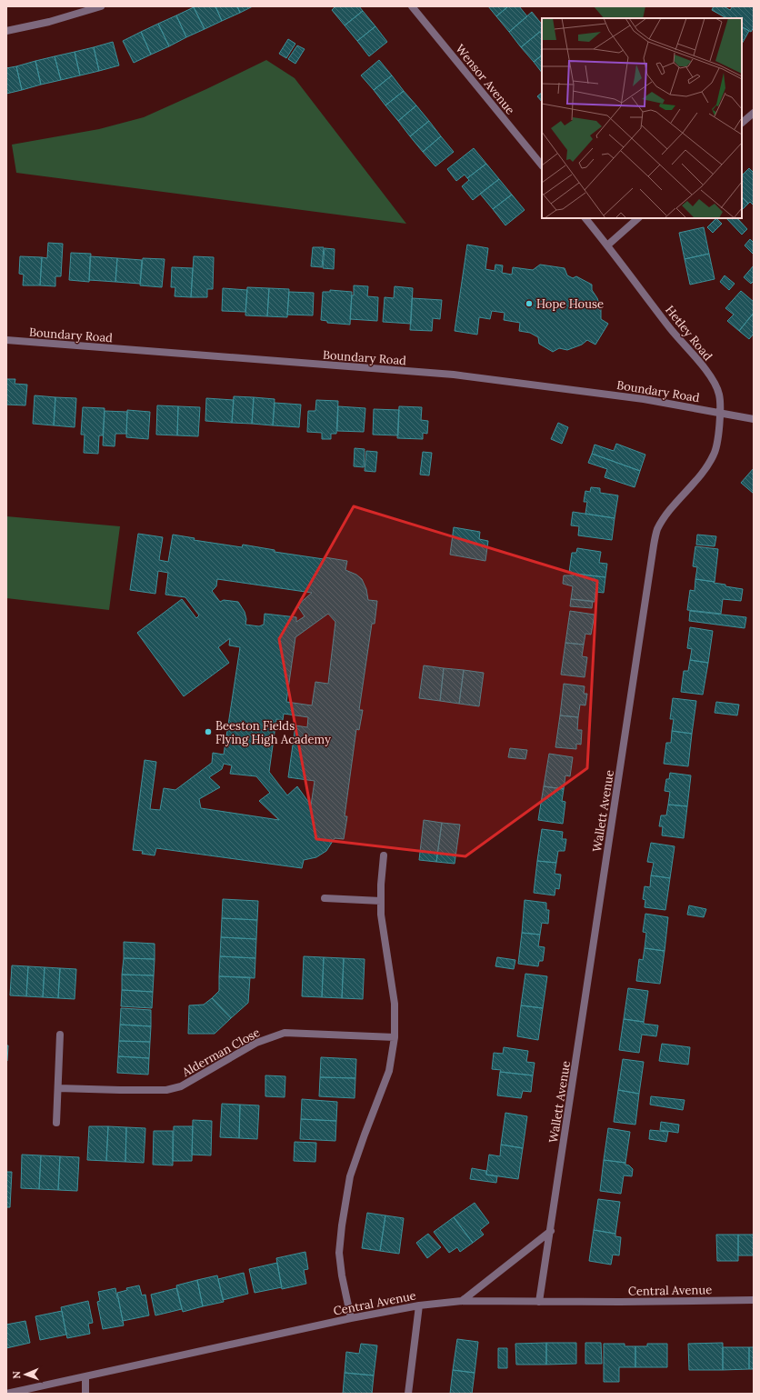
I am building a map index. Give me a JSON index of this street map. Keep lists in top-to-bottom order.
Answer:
{
  "streets": {
    "street": [
      "Wensor Avenue",
      "Hetley Road",
      "Boundary Road",
      "Wallett Avenue",
      "Alderman Close",
      "Central Avenue"
    ]
  },
  "crossings": [
    ["Hetley Road", "Boundary Road"],
    ["Hetley Road", "Wallett Avenue"],
    ["Boundary Road", "Wallett Avenue"],
    ["Wallett Avenue", "Central Avenue"]
  ],
  "places": ["Hope House", "Beeston Fields Flying High Academy"],
  "north": "left"
}
